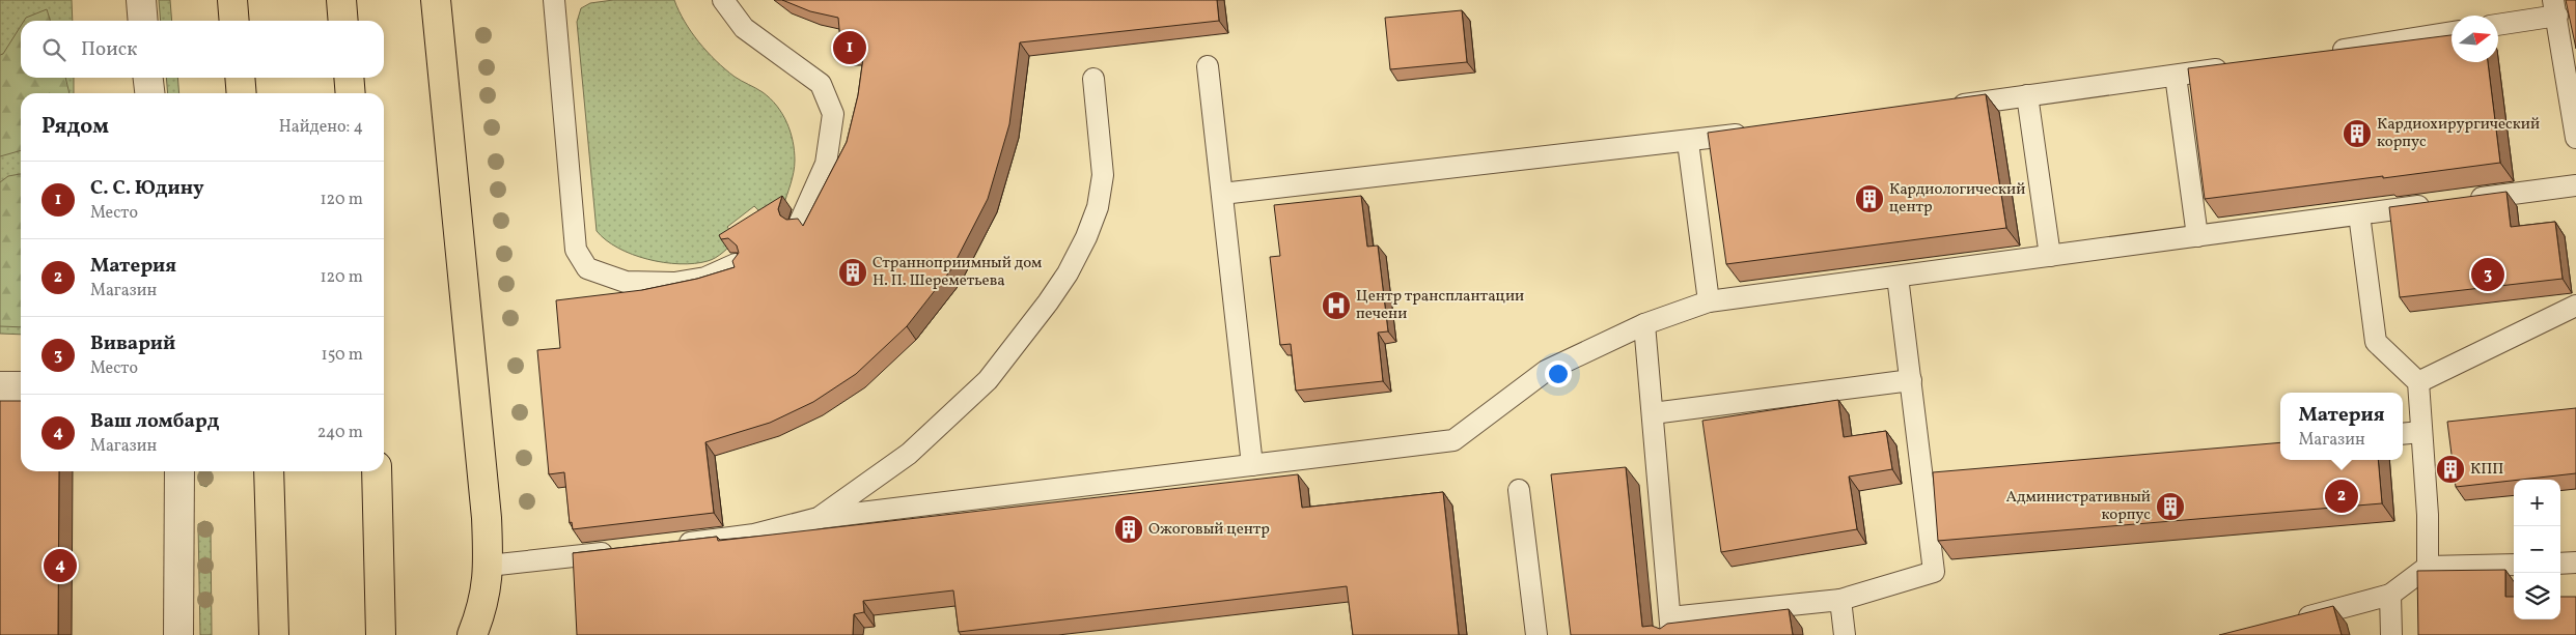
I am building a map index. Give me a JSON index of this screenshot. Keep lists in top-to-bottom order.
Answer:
{
  "places": {
    "building": [
      "Кардиохирургический корпус",
      "Кардиологический центр",
      "Странноприимный дом Н. П. Шереметьева",
      "КПП",
      "Административный корпус",
      "Ожоговый центр"
    ],
    "hospital": ["Центр трансплантации печени"]
  },
  "north": "right",
  "page": {
    "search": "Поиск",
    "pins": [
      "1",
      "3",
      "2",
      "4"
    ],
    "heading": ["Рядом", "Найдено: 4"],
    "list": [
      {
        "mark": "1",
        "name": "С. С. Юдину",
        "note": "Место",
        "value": "120 m"
      },
      {
        "mark": "2",
        "name": "Материя",
        "note": "Магазин",
        "value": "120 m"
      },
      {
        "mark": "3",
        "name": "Виварий",
        "note": "Место",
        "value": "150 m"
      },
      {
        "mark": "4",
        "name": "Ваш ломбард",
        "note": "Магазин",
        "value": "240 m"
      }
    ],
    "popup": ["Материя", "Магазин"],
    "map_buttons": ["+", "−"]
  }
}
